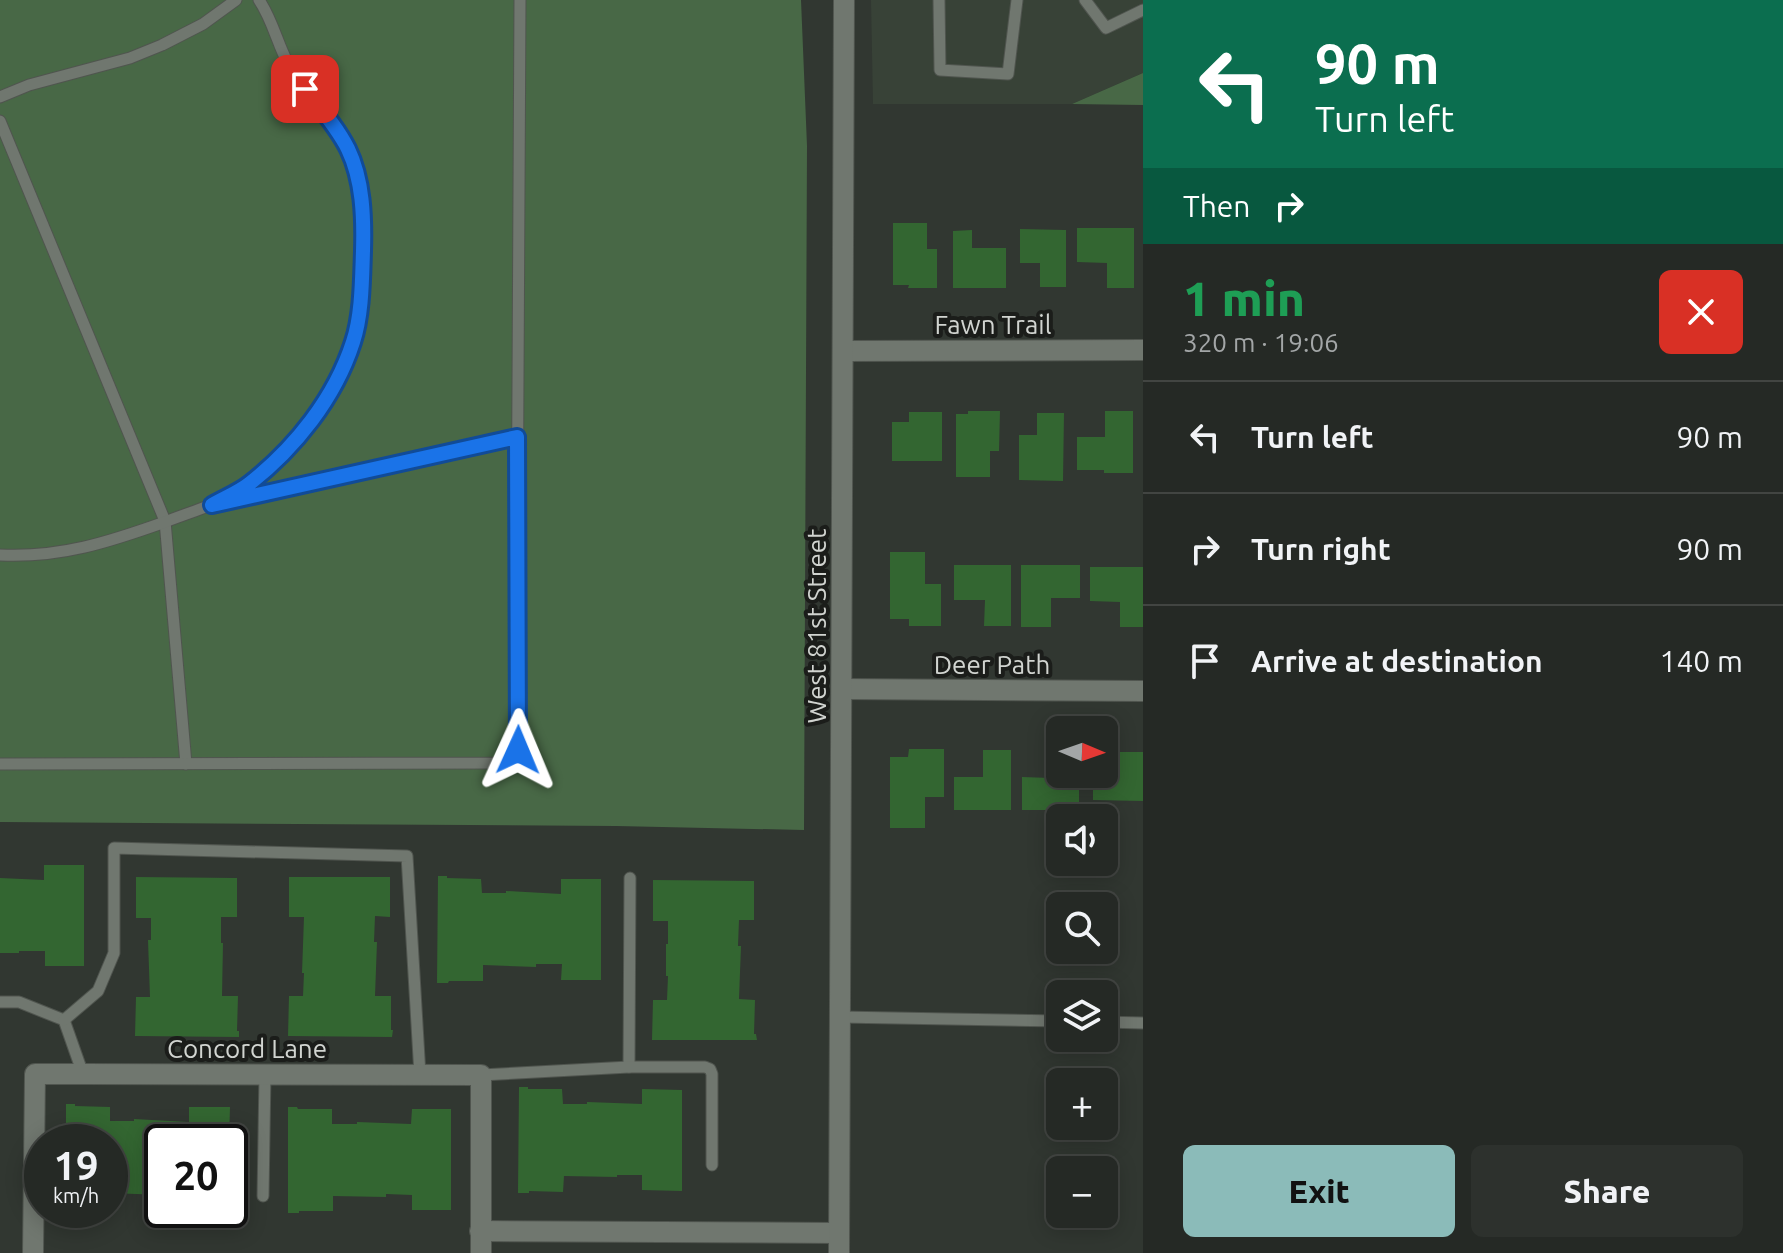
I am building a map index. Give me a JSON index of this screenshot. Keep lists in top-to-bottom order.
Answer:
{
  "streets": {
    "street": [
      "Fawn Trail",
      "West 81st Street",
      "Deer Path",
      "Concord Lane"
    ]
  },
  "crossings": [
    ["Fawn Trail", "West 81st Street"],
    ["West 81st Street", "Deer Path"]
  ],
  "north": "right",
  "page": {
    "turn": ["90 m", "Turn left"],
    "then": "Then",
    "heading": ["1 min", "320 m · 19:06"],
    "list": [
      {
        "name": "Turn left",
        "value": "90 m"
      },
      {
        "name": "Turn right",
        "value": "90 m"
      },
      {
        "name": "Arrive at destination",
        "value": "140 m"
      }
    ],
    "map_buttons": ["+", "−"],
    "speed": "19 km/h",
    "limit": "20",
    "buttons": ["Exit", "Share"]
  }
}
